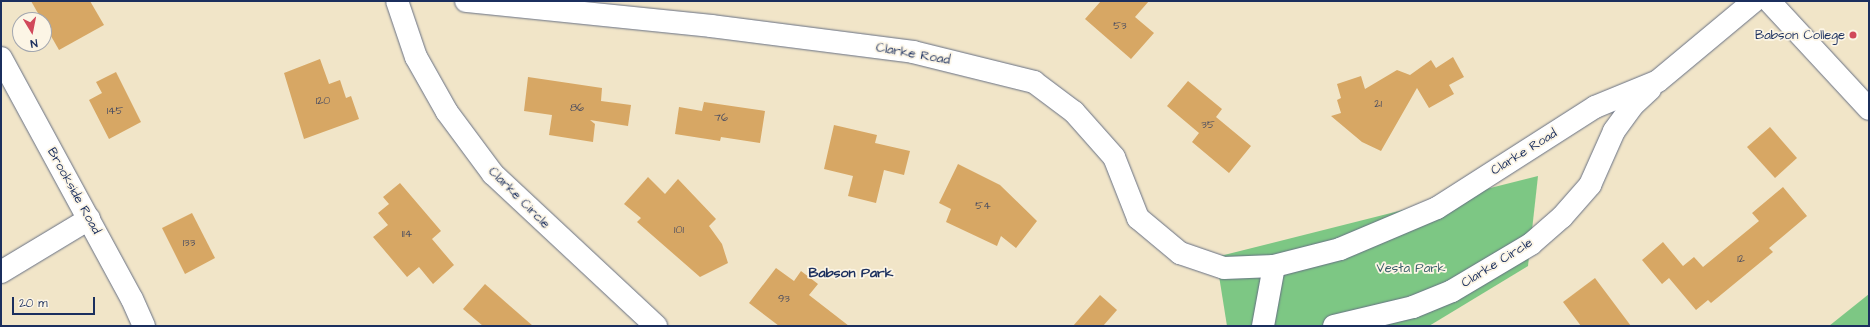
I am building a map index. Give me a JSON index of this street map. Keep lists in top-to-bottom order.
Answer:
{
  "streets": {
    "street": ["Clarke Road", "Brookside Road", "Clarke Circle"]
  },
  "crossings": [
    ["Clarke Road", "Clarke Circle"]
  ],
  "districts": ["Babson Park"],
  "parks": ["Vesta Park"],
  "places": ["Babson College"],
  "house_numbers": [
    "53",
    "120",
    "21",
    "86",
    "145",
    "76",
    "35",
    "54",
    "101",
    "114",
    "133",
    "12",
    "93"
  ],
  "scale_bar": "20 m",
  "north": "bottom"
}
